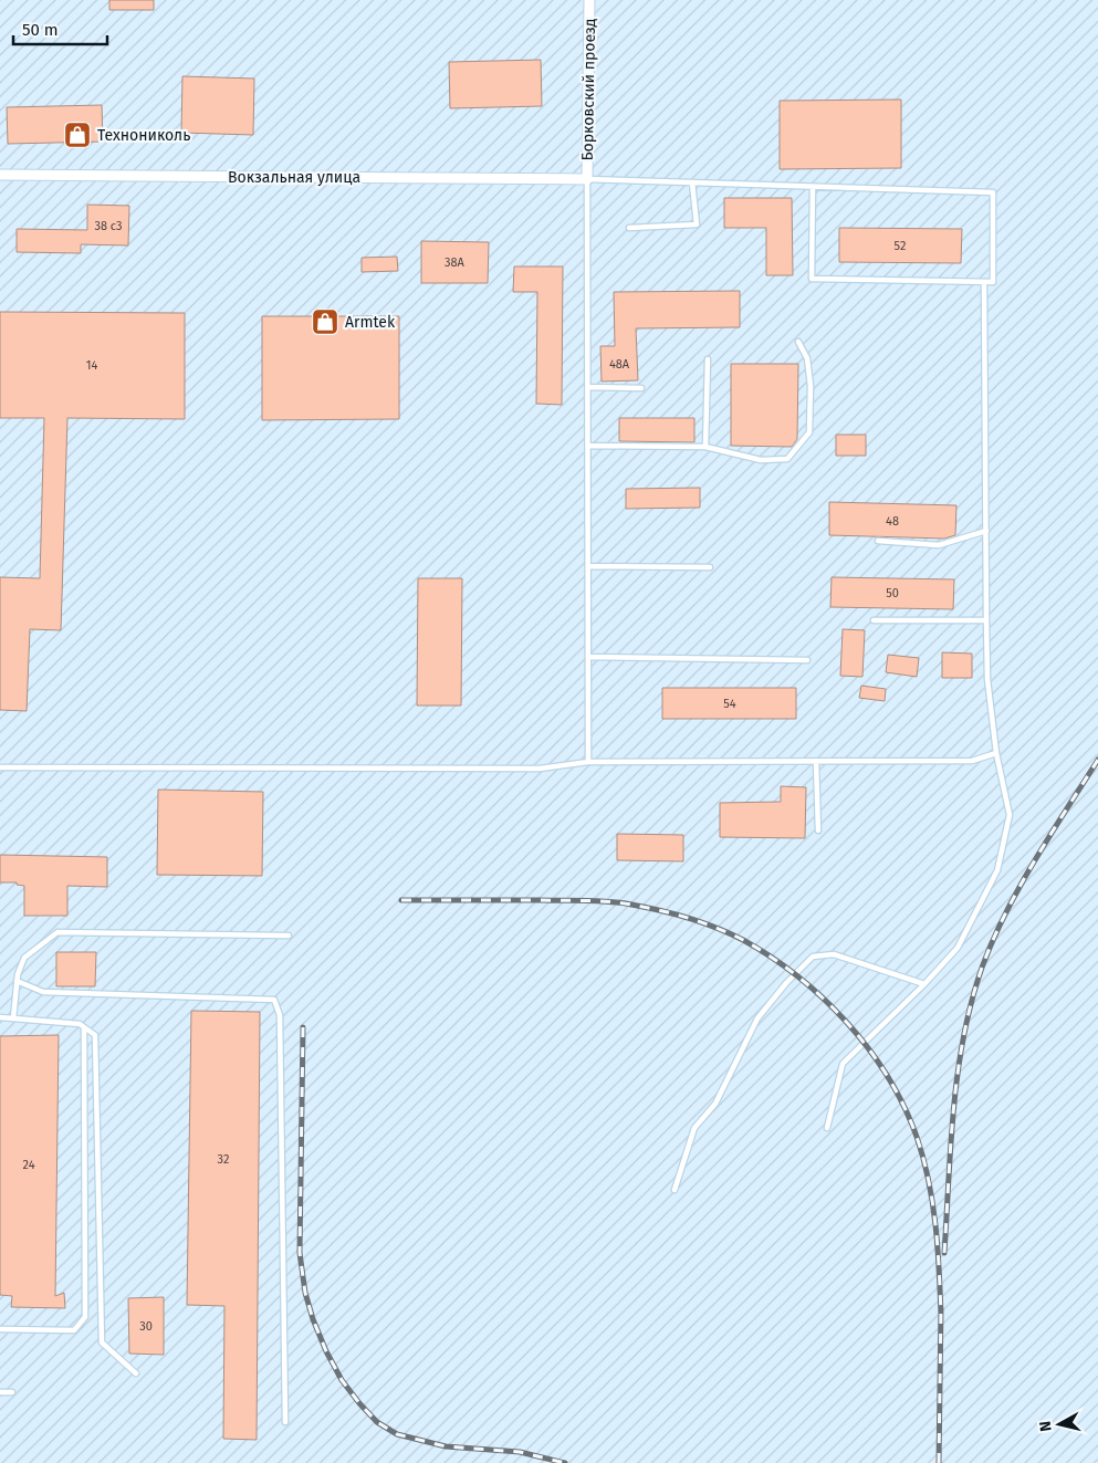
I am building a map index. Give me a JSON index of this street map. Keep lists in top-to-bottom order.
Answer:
{
  "streets": {
    "street": ["Борковский проезд", "Вокзальная улица"]
  },
  "crossings": [
    ["Борковский проезд", "Вокзальная улица"]
  ],
  "places": {
    "shop": ["Технониколь", "Armtek"]
  },
  "house_numbers": [
    "38 с3",
    "52",
    "38А",
    "48А",
    "14",
    "48",
    "50",
    "54",
    "32",
    "24",
    "30"
  ],
  "scale_bar": "50 m",
  "north": "left"
}
